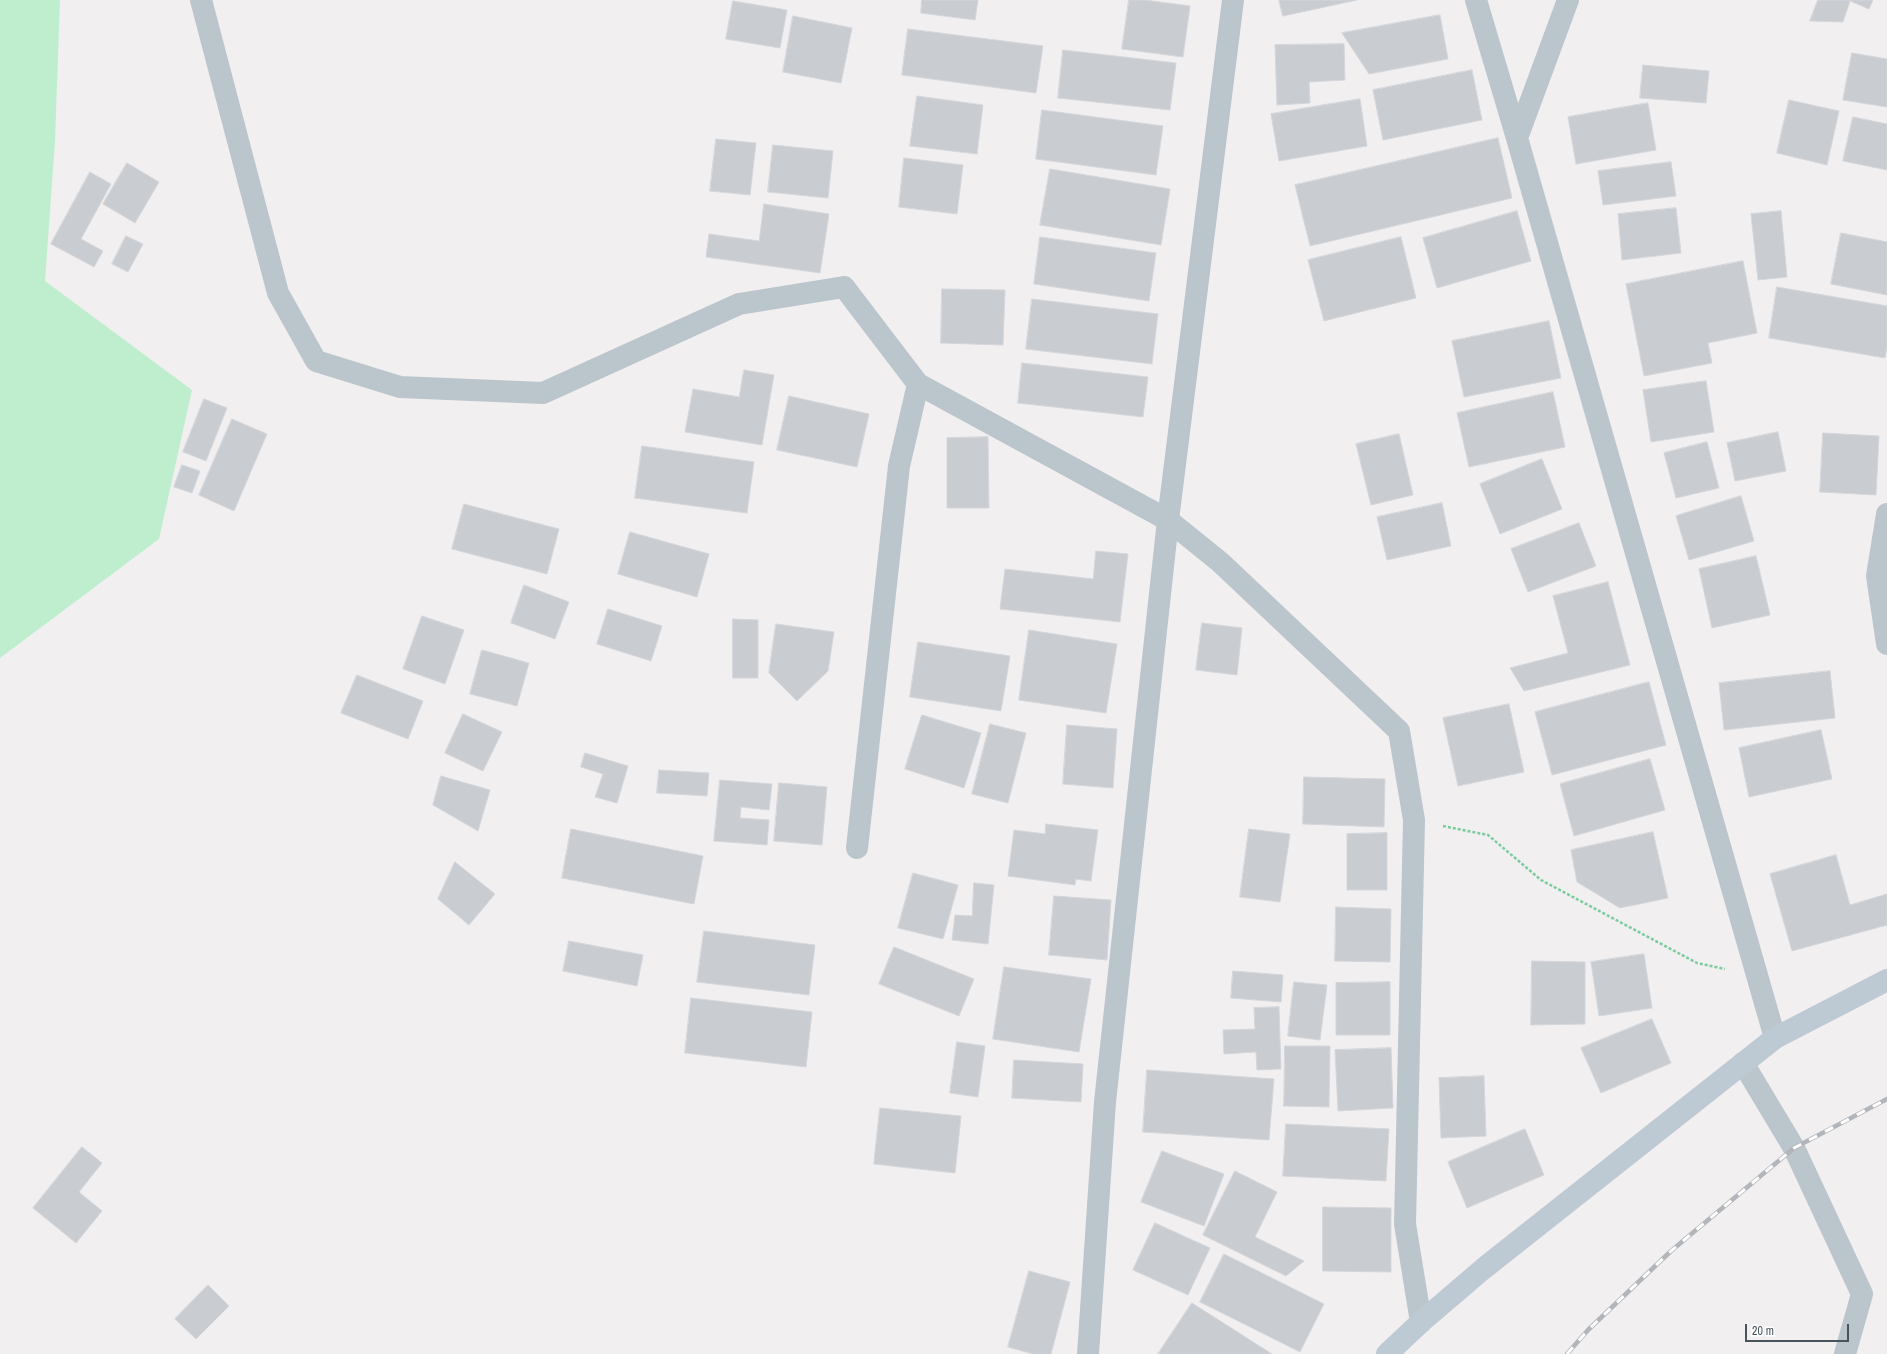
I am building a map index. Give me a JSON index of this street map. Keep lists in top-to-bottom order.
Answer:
{
  "scale_bar": "20 m"
}
